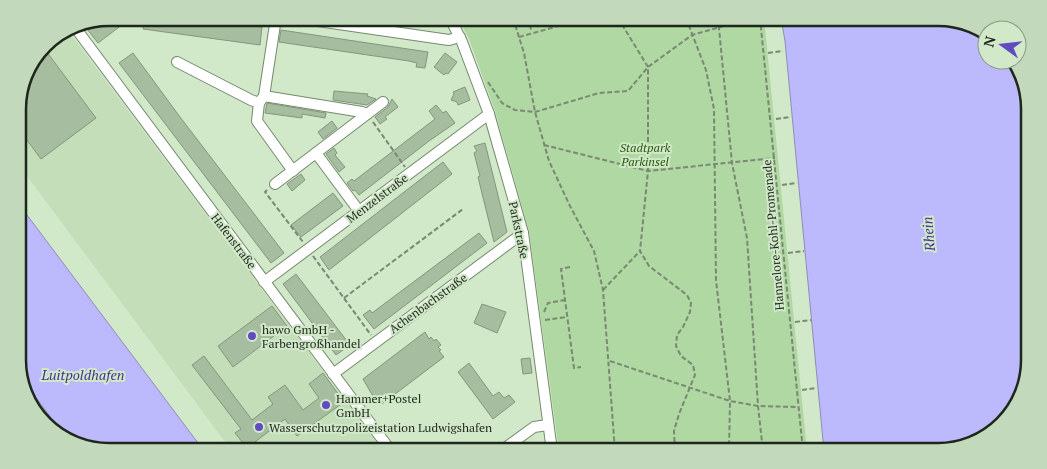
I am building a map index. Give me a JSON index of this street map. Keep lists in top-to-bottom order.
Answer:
{
  "streets": {
    "street": [
      "Menzelstraße",
      "Parkstraße",
      "Hafenstraße",
      "Achenbachstraße"
    ],
    "path": ["Hannelore-Kohl-Promenade"]
  },
  "crossings": [
    ["Menzelstraße", "Parkstraße"],
    ["Menzelstraße", "Hafenstraße"],
    ["Parkstraße", "Achenbachstraße"],
    ["Hafenstraße", "Achenbachstraße"]
  ],
  "water": ["Rhein", "Luitpoldhafen"],
  "parks": ["Stadtpark Parkinsel"],
  "places": ["hawo GmbH - Farbengroßhandel", "Hammer+Postel GmbH", "Wasserschutzpolizeistation Ludwigshafen"],
  "north": "left"
}
